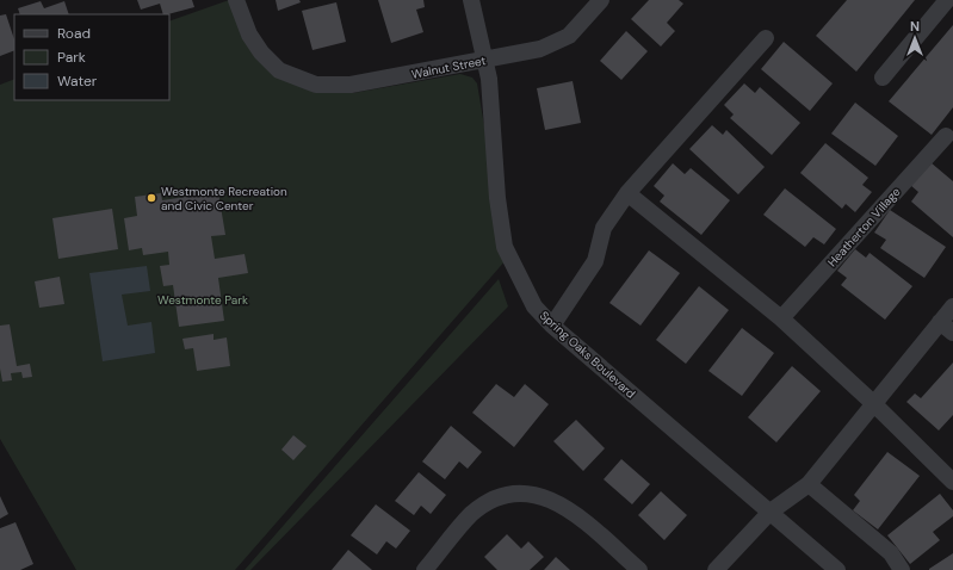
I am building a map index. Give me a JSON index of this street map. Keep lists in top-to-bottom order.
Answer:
{
  "streets": {
    "street": ["Walnut Street", "Heatherton Village", "Spring Oaks Boulevard"]
  },
  "crossings": [
    ["Walnut Street", "Spring Oaks Boulevard"]
  ],
  "parks": ["Westmonte Park"],
  "places": ["Westmonte Recreation and Civic Center"],
  "legend": ["Road", "Park", "Water"],
  "north": "top"
}
